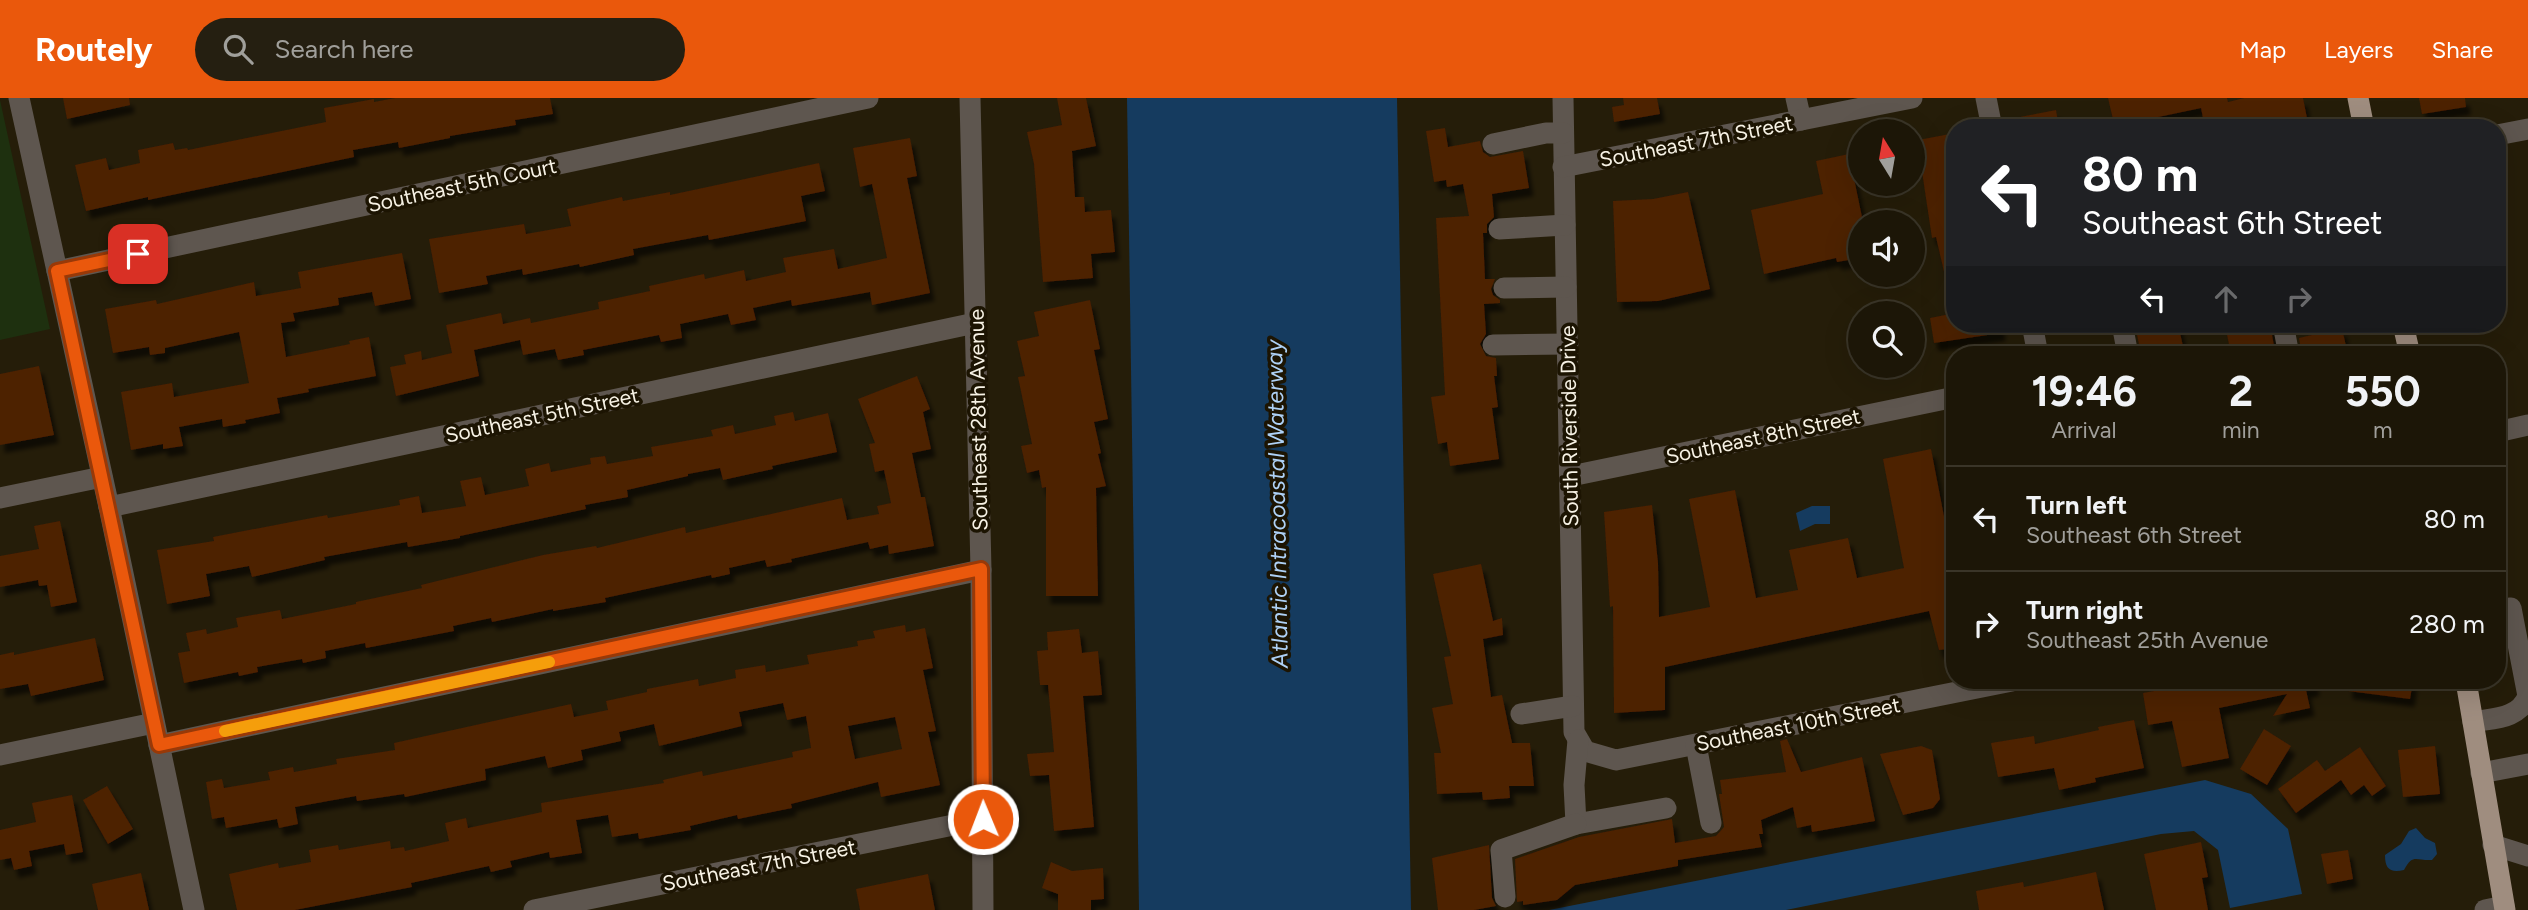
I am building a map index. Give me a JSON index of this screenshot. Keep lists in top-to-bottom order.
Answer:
{
  "streets": {
    "street": [
      "Southeast 7th Street",
      "Southeast 5th Court",
      "Southeast 5th Street",
      "Southeast 28th Avenue",
      "South Riverside Drive",
      "Southeast 8th Street",
      "Southeast 10th Street"
    ]
  },
  "crossings": [
    ["Southeast 7th Street", "Southeast 28th Avenue"],
    ["Southeast 7th Street", "South Riverside Drive"],
    ["Southeast 5th Street", "Southeast 28th Avenue"],
    ["South Riverside Drive", "Southeast 8th Street"],
    ["South Riverside Drive", "Southeast 10th Street"]
  ],
  "water": ["Atlantic Intracoastal Waterway"],
  "north": "top",
  "page": {
    "header": "Routely",
    "search": "Search here",
    "nav": ["Map", "Layers", "Share"],
    "turn": ["80 m", "Southeast 6th Street"],
    "eta": [
      "19:46",
      "Arrival",
      "2",
      "min",
      "550",
      "m"
    ],
    "list": [
      {
        "name": "Turn left",
        "note": "Southeast 6th Street",
        "value": "80 m"
      },
      {
        "name": "Turn right",
        "note": "Southeast 25th Avenue",
        "value": "280 m"
      }
    ]
  }
}
